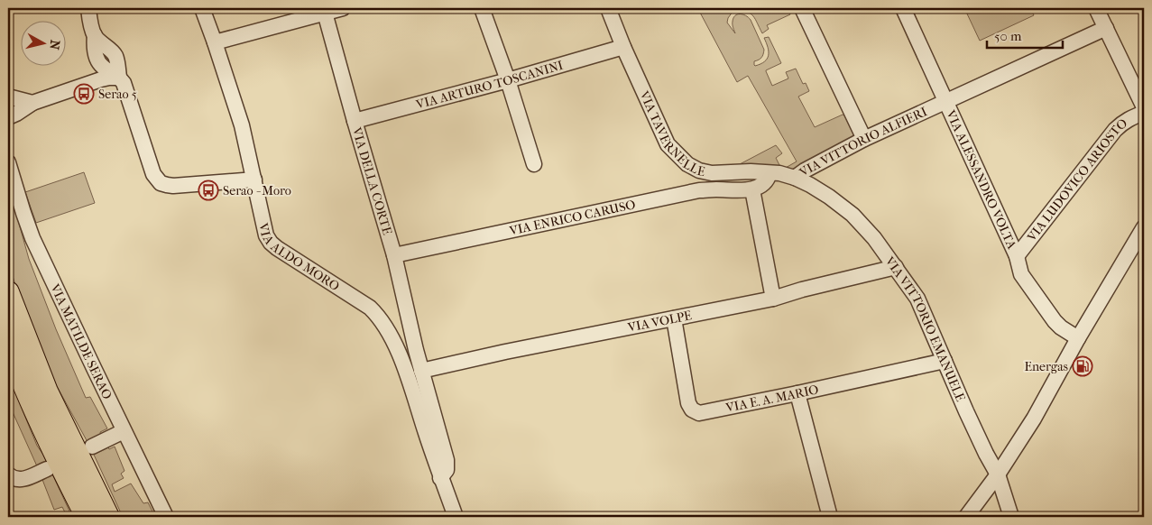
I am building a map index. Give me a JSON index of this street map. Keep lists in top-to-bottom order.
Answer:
{
  "streets": {
    "street": [
      "VIA ARTURO TOSCANINI",
      "VIA TAVERNELLE",
      "VIA VITTORIO ALFIERI",
      "VIA ALESSANDRO VOLTA",
      "VIA DELLA CORTE",
      "VIA LUDOVICO ARIOSTO",
      "VIA ENRICO CARUSO",
      "VIA ALDO MORO",
      "VIA VOLPE",
      "VIA VITTORIO EMANUELE",
      "VIA MATILDE SERAO",
      "VIA E. A. MARIO"
    ]
  },
  "crossings": [
    ["VIA ARTURO TOSCANINI", "VIA TAVERNELLE"],
    ["VIA ARTURO TOSCANINI", "VIA DELLA CORTE"],
    ["VIA TAVERNELLE", "VIA VITTORIO ALFIERI"],
    ["VIA TAVERNELLE", "VIA VITTORIO EMANUELE"],
    ["VIA VITTORIO ALFIERI", "VIA ALESSANDRO VOLTA"],
    ["VIA VITTORIO ALFIERI", "VIA VITTORIO EMANUELE"],
    ["VIA ALESSANDRO VOLTA", "VIA LUDOVICO ARIOSTO"],
    ["VIA DELLA CORTE", "VIA ENRICO CARUSO"],
    ["VIA DELLA CORTE", "VIA ALDO MORO"],
    ["VIA DELLA CORTE", "VIA VOLPE"],
    ["VIA VOLPE", "VIA VITTORIO EMANUELE"],
    ["VIA VOLPE", "VIA E. A. MARIO"],
    ["VIA VITTORIO EMANUELE", "VIA E. A. MARIO"]
  ],
  "places": {
    "bus stop": ["Serao 5", "Serao - Moro"],
    "fuel station": ["Energas"]
  },
  "scale_bar": "50 m",
  "north": "right"
}
